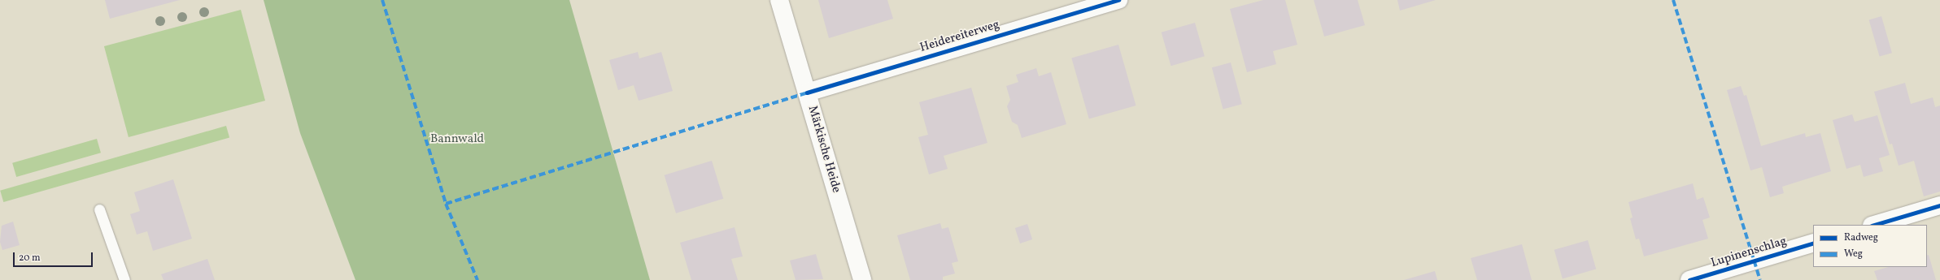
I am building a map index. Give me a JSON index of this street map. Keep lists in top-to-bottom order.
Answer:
{
  "streets": {
    "street": ["Heidereiterweg", "Märkische Heide", "Lupinenschlag"]
  },
  "crossings": [
    ["Heidereiterweg", "Märkische Heide"]
  ],
  "parks": ["Bannwald"],
  "legend": ["Radweg", "Weg"],
  "scale_bar": "20 m"
}
